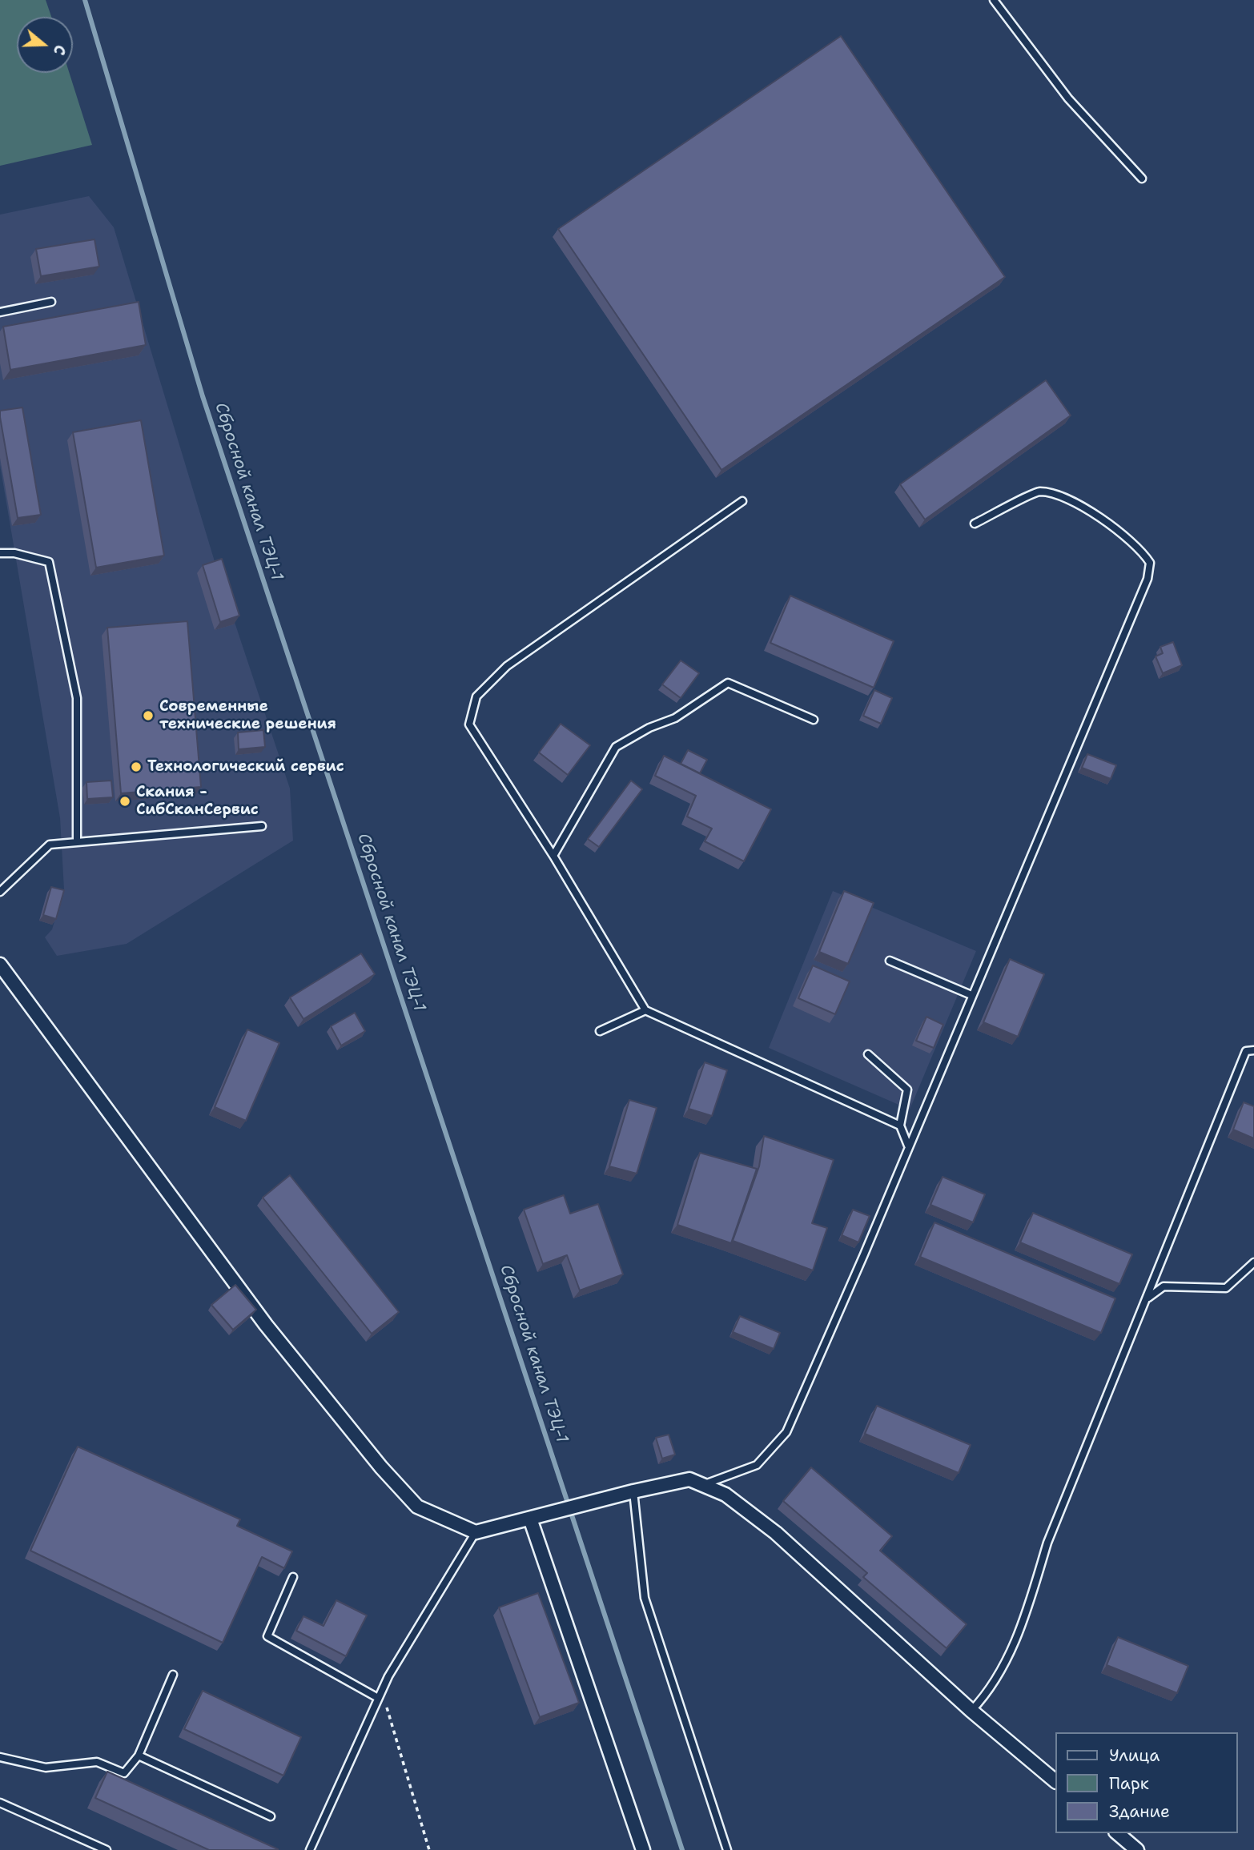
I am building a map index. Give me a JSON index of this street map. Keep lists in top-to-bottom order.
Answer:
{
  "water": ["Сбросной канал ТЭЦ-1"],
  "places": ["Современные технические решения", "Технологический сервис", "Скания - СибСканСервис"],
  "legend": ["Улица", "Парк", "Здание"],
  "north": "right"
}
